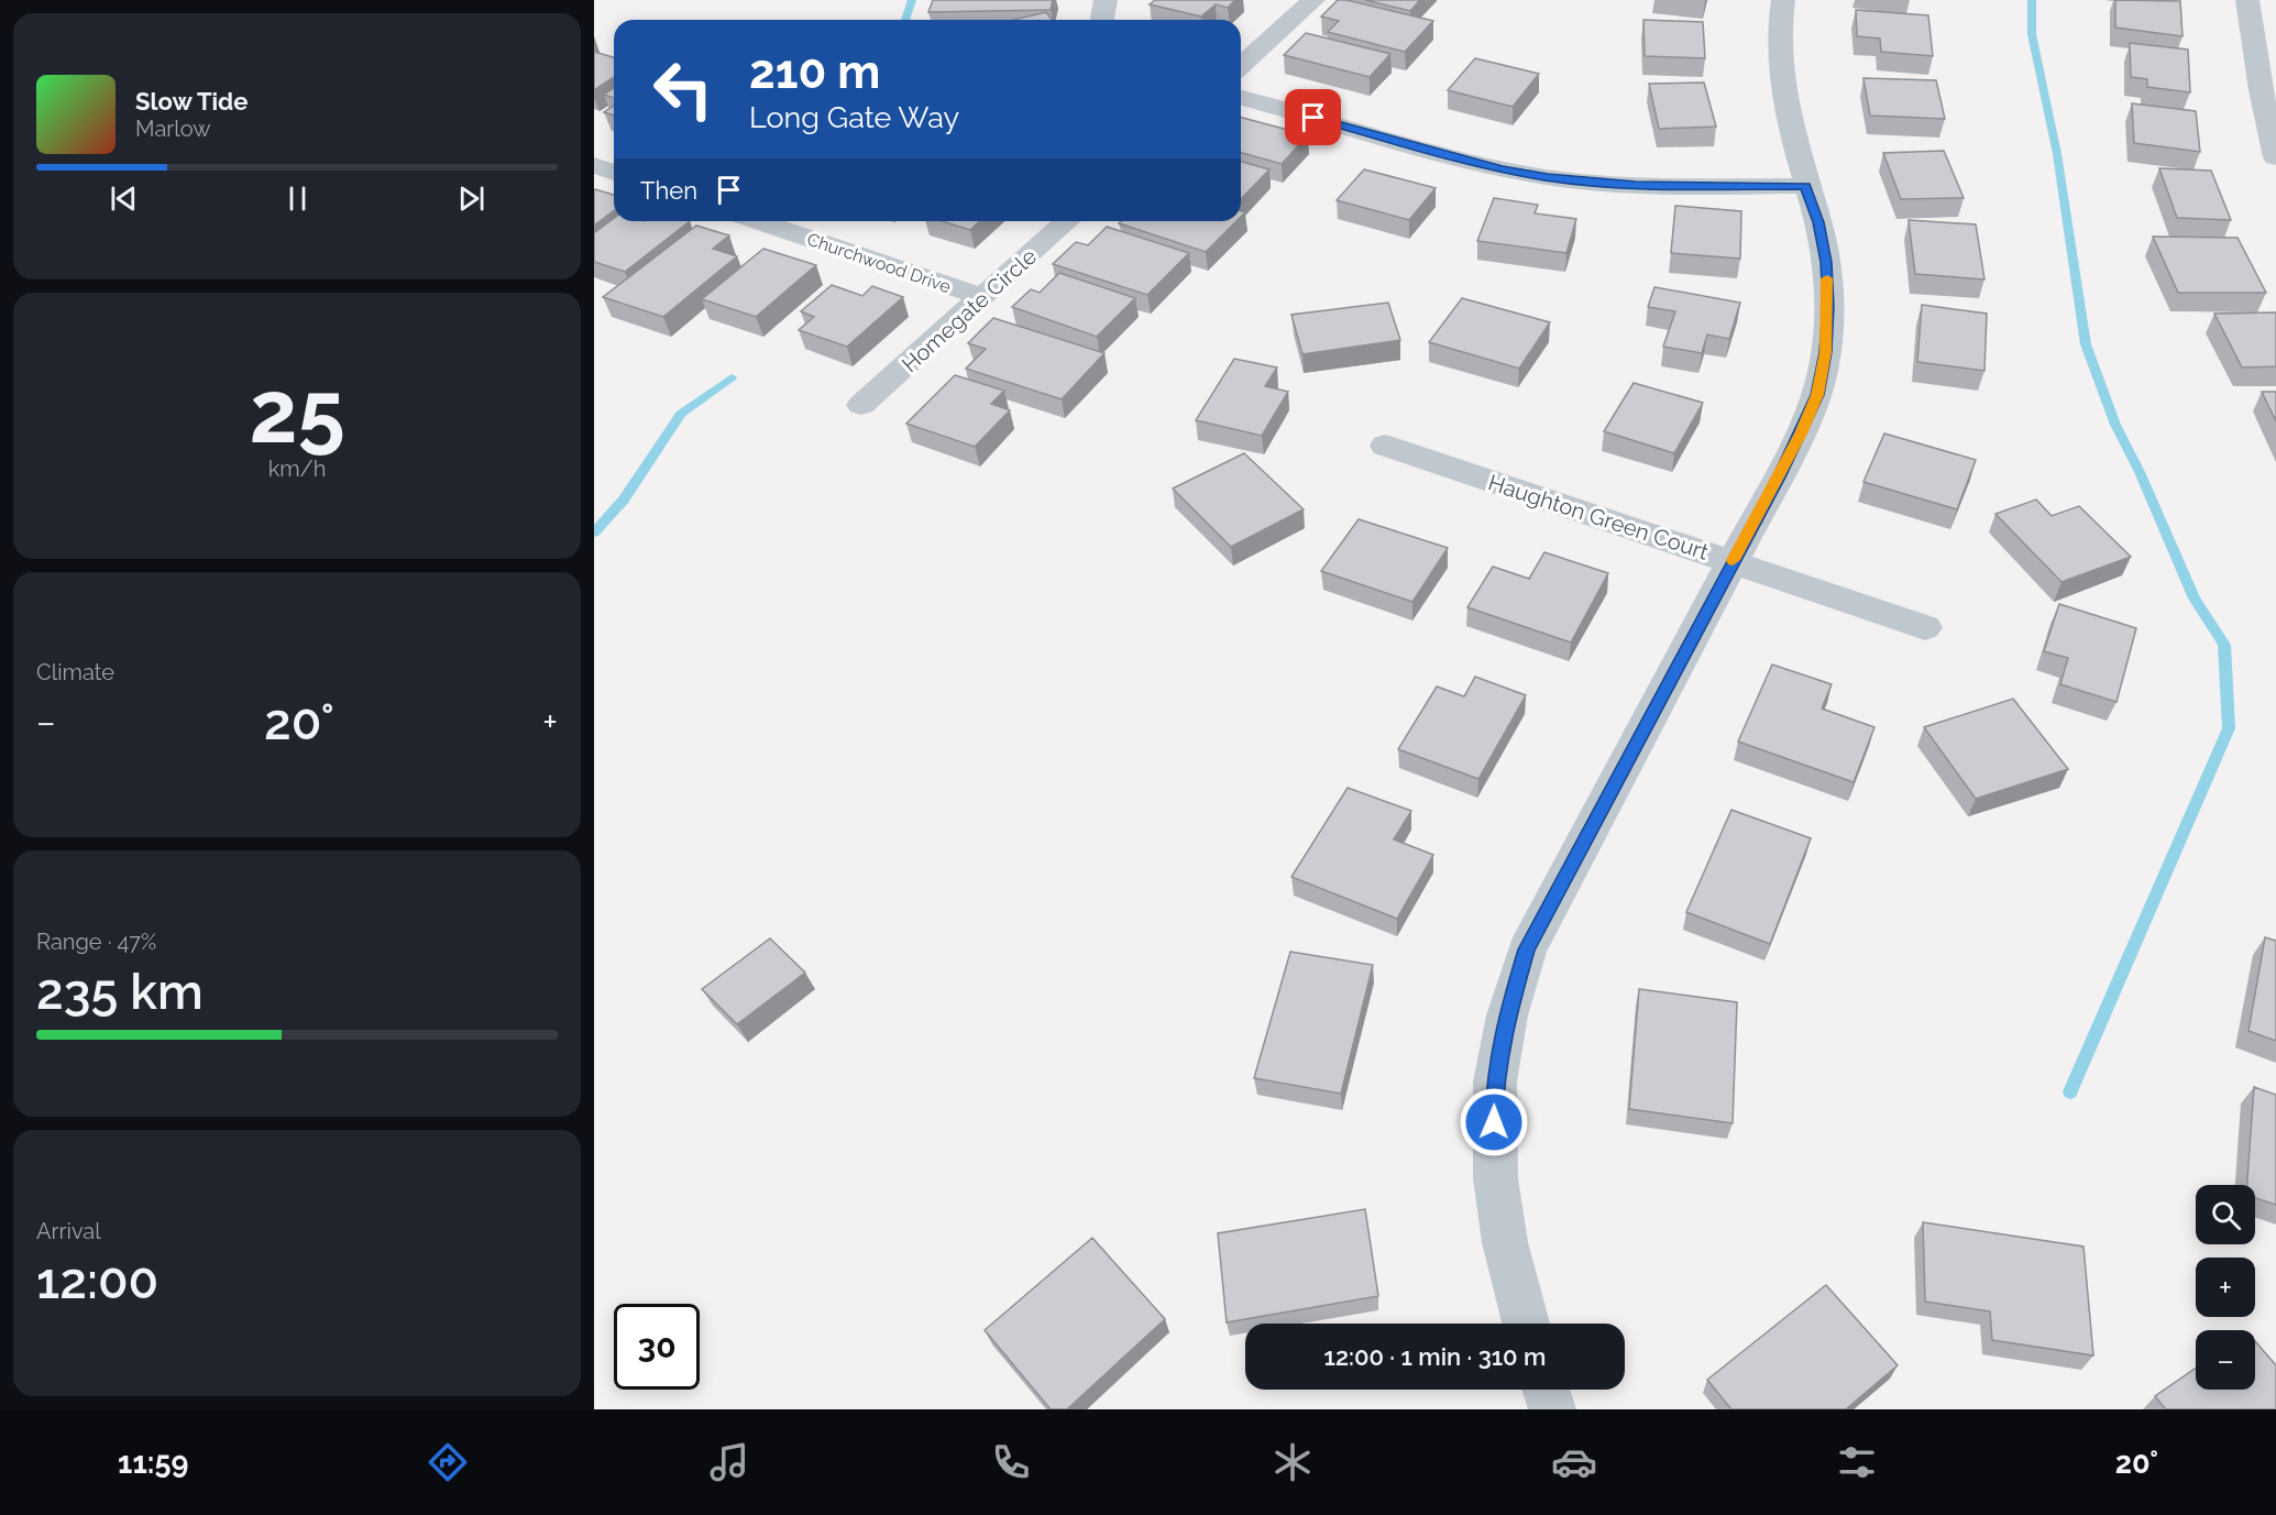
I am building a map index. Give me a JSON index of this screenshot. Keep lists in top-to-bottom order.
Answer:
{
  "streets": {
    "street": ["Churchwood Drive", "Homegate Circle", "Haughton Green Court"]
  },
  "crossings": [
    ["Churchwood Drive", "Homegate Circle"]
  ],
  "page": {
    "turn": ["210 m", "Long Gate Way"],
    "song": ["Slow Tide", "Marlow"],
    "then": "Then",
    "tile": [
      ["25", "km/h"],
      "Climate",
      ["Range · 47%", "235 km"],
      ["Arrival", "12:00"]
    ],
    "heat": ["−", "20°", "+"],
    "map_buttons": ["+", "−"],
    "limit": "30",
    "trip": "12:00 · 1 min · 310 m",
    "tabs": ["11:59", "20°"]
  }
}
